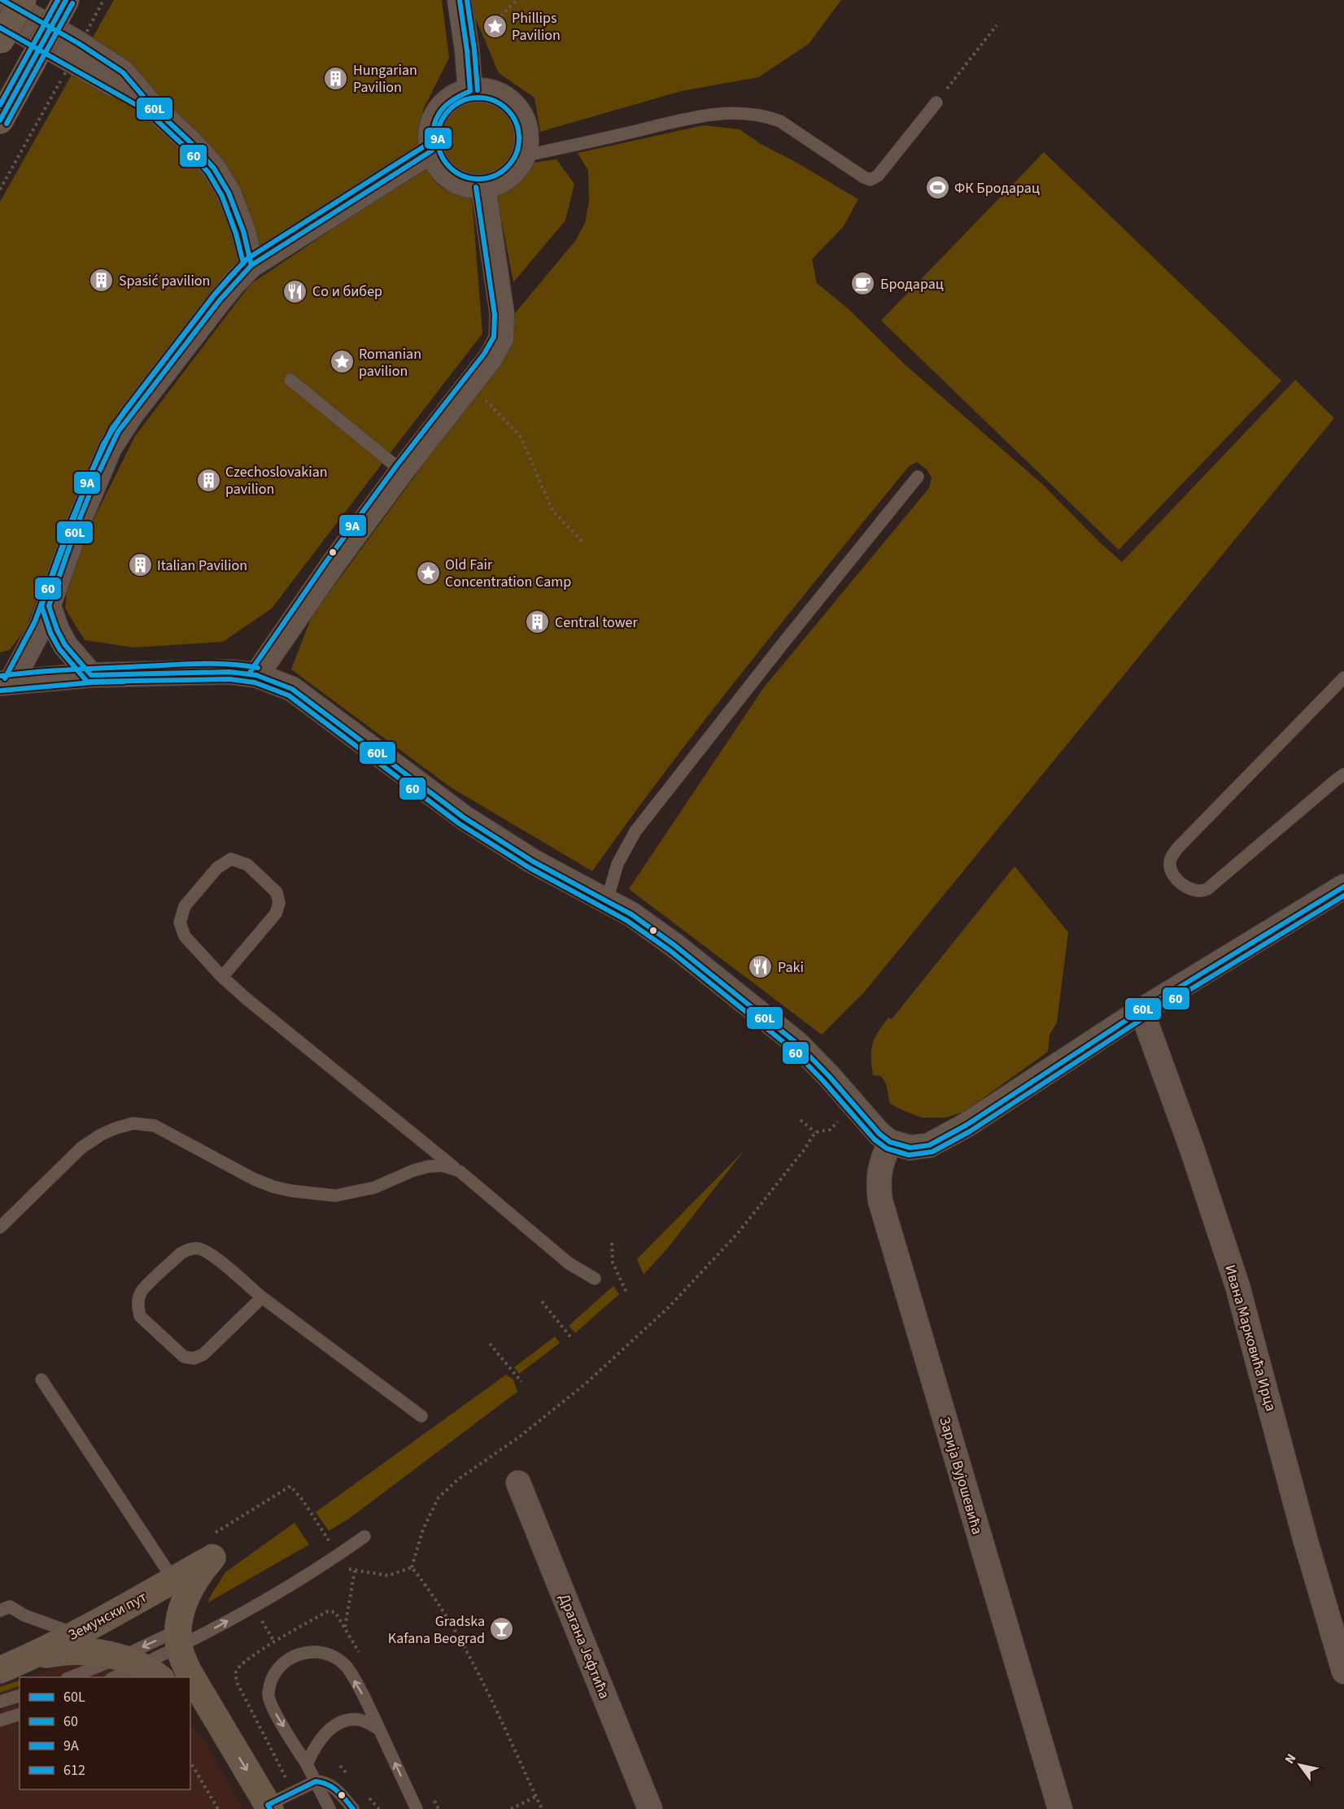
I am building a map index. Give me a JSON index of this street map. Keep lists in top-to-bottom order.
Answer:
{
  "streets": {
    "main road": ["Земунски пут"],
    "street": ["Ивана Марковића Ирца", "Зарија Вујошевића", "Драгана Јефтића"]
  },
  "places": {
    "place": ["Phillips Pavilion", "Romanian pavilion", "Old Fair Concentration Camp"],
    "building": [
      "Hungarian Pavilion",
      "Spasić pavilion",
      "Czechoslovakian pavilion",
      "Italian Pavilion",
      "Central tower"
    ],
    "sports": ["ФК Бродарац"],
    "cafe": ["Бродарац"],
    "restaurant": ["Со и бибер", "Paki"],
    "bar": ["Gradska Kafana Beograd"]
  },
  "lines": [
    "transit line 60L",
    "transit line 9A",
    "transit line 60",
    "transit line 612"
  ],
  "legend": [
    "60L",
    "60",
    "9A",
    "612"
  ],
  "north": "top left"
}
